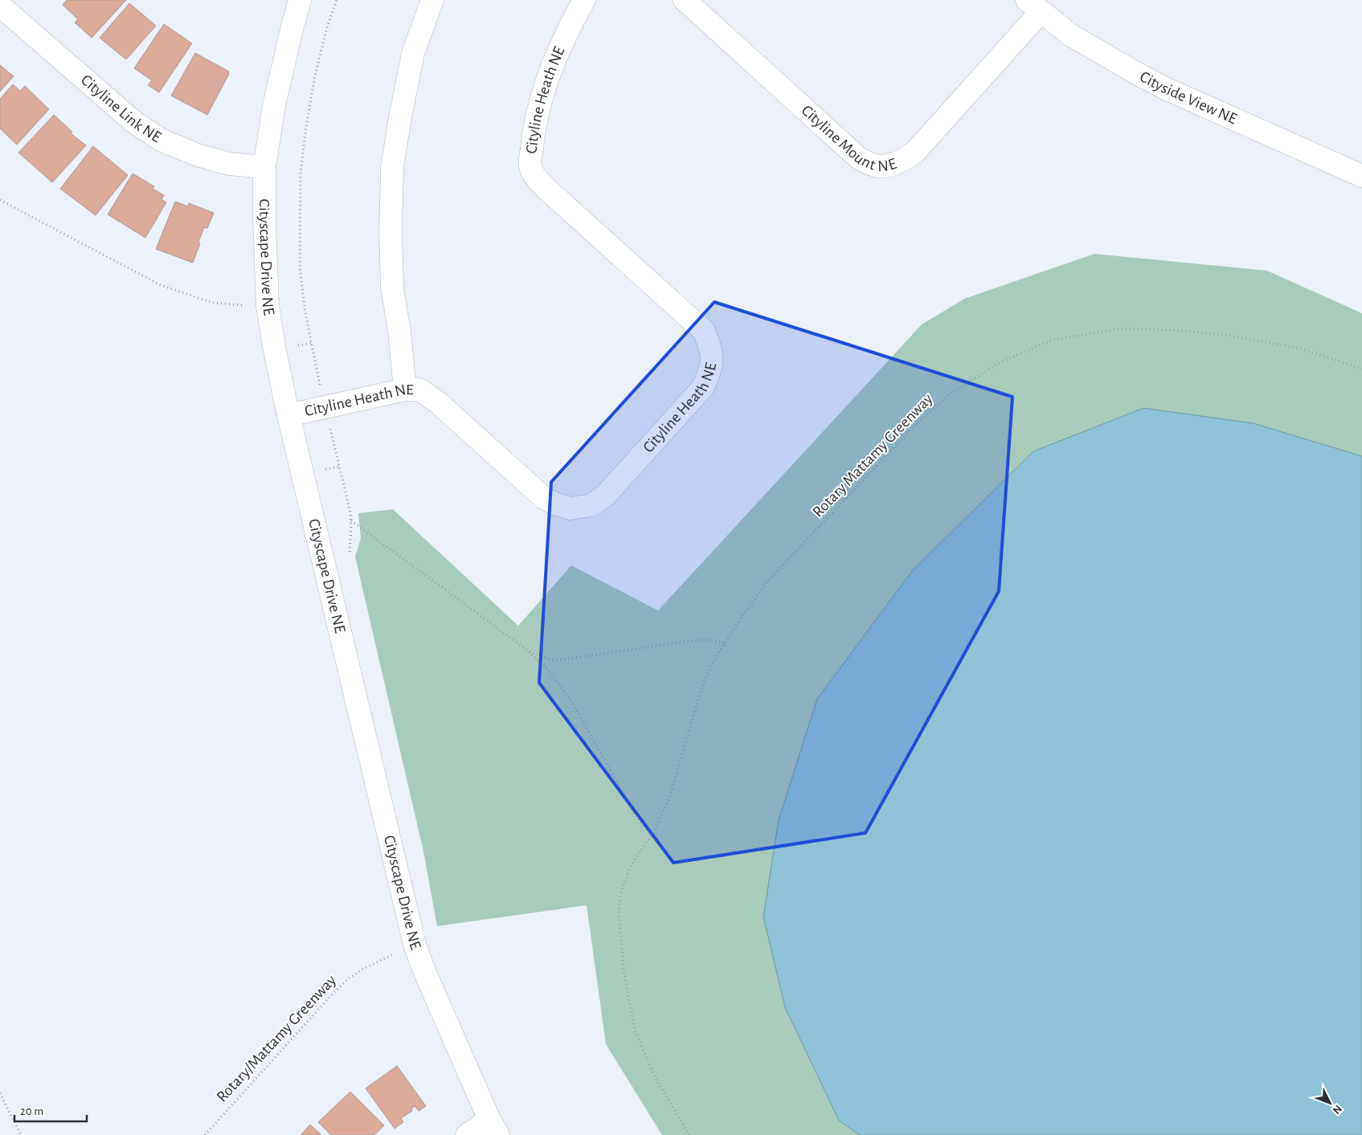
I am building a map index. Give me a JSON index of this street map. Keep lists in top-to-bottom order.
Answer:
{
  "streets": {
    "street": [
      "Cityside View NE",
      "Cityline Heath NE",
      "Cityline Link NE",
      "Cityline Mount NE",
      "Cityscape Drive NE"
    ],
    "path": ["Rotary Mattamy Greenway", "Rotary/Mattamy Greenway"]
  },
  "crossings": [
    ["Cityside View NE", "Cityline Mount NE"],
    ["Cityline Heath NE", "Cityscape Drive NE"],
    ["Cityline Link NE", "Cityscape Drive NE"],
    ["Cityscape Drive NE", "Rotary/Mattamy Greenway"]
  ],
  "scale_bar": "20 m",
  "north": "bottom right"
}
